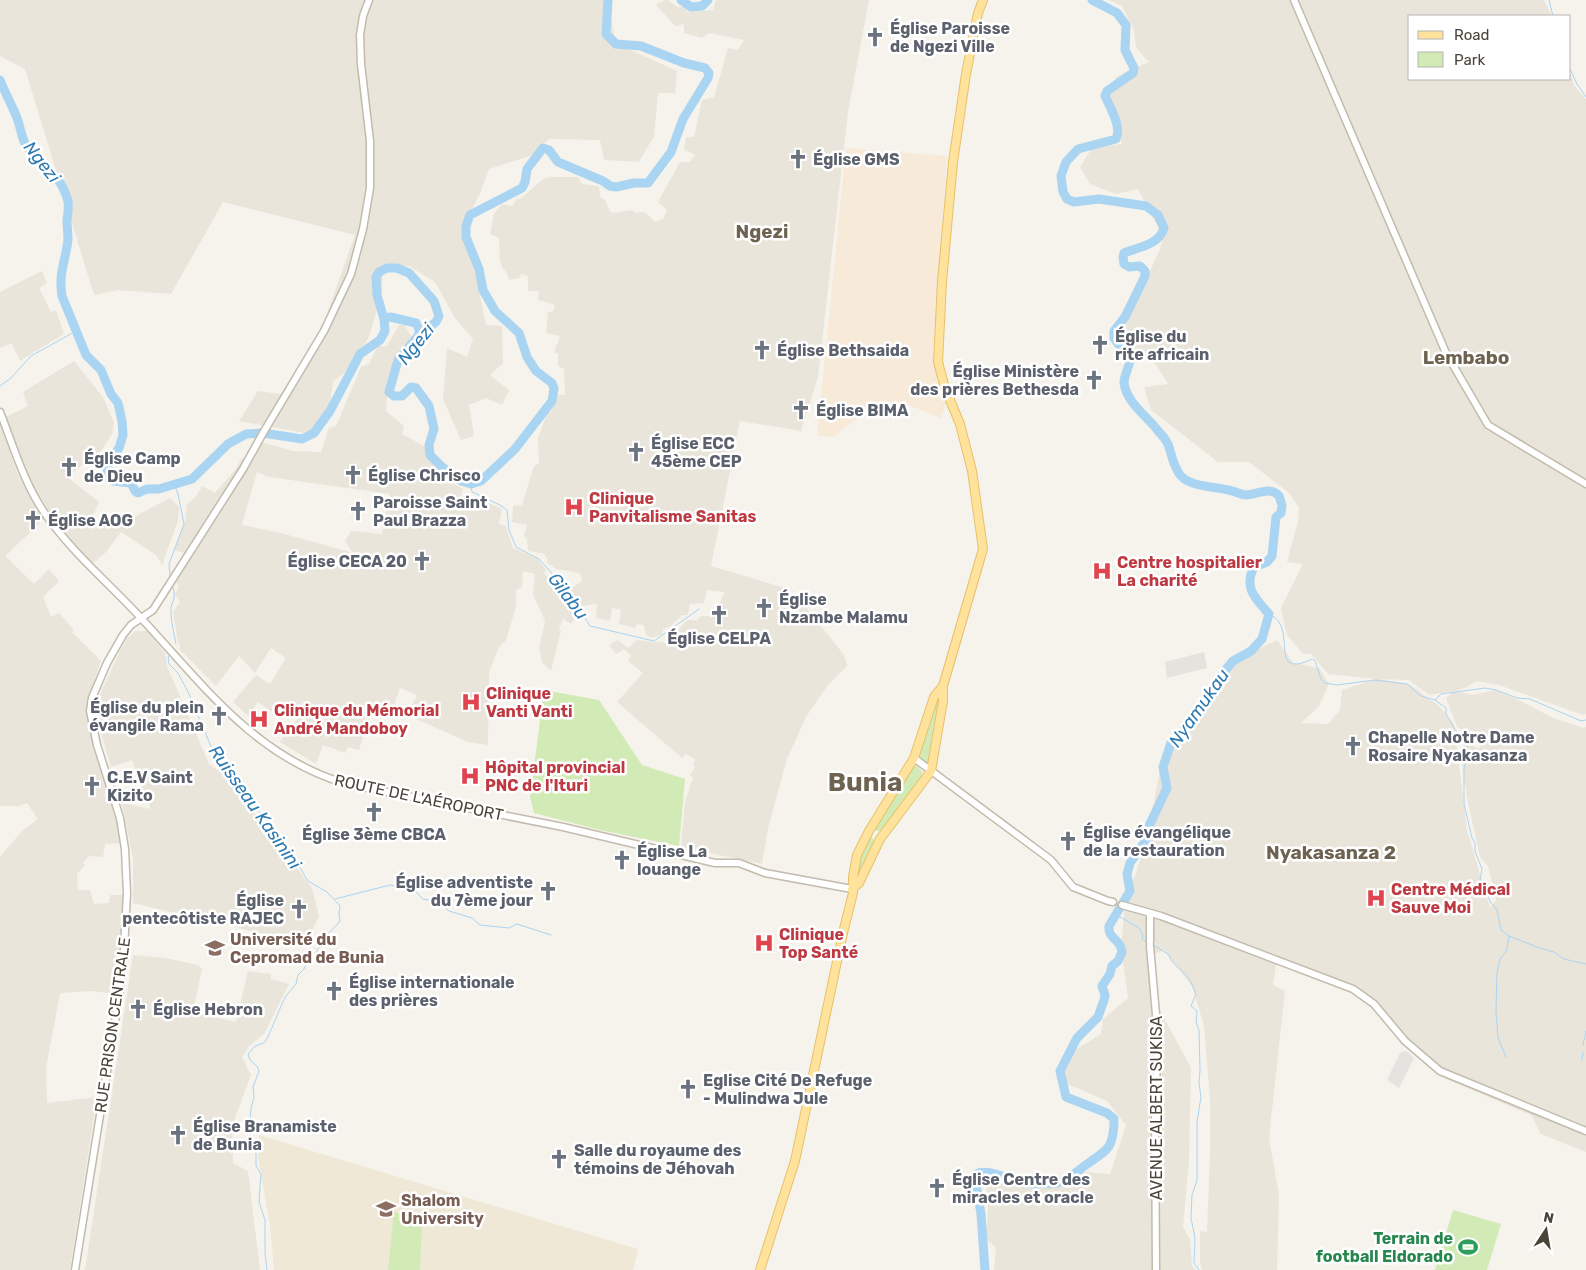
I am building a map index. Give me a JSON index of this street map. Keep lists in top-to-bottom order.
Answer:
{
  "streets": {
    "street": ["ROUTE DE L'AÉROPORT", "RUE PRISON CENTRALE", "AVENUE ALBERT SUKISA"]
  },
  "crossings": [
    ["ROUTE DE L'AÉROPORT", "RUE PRISON CENTRALE"]
  ],
  "districts": [
    "Ngezi",
    "Lembabo",
    "Bunia",
    "Nyakasanza 2"
  ],
  "water": [
    "Ngezi",
    "Gilabu",
    "Nyamukau",
    "Ruisseau Kasinini"
  ],
  "places": {
    "church": [
      "Église Paroisse de Ngezi Ville",
      "Église GMS",
      "Église du rite africain",
      "Église Bethsaida",
      "Église Ministère des prières Bethesda",
      "Église BIMA",
      "Église ECC 45ème CEP",
      "Église Camp de Dieu",
      "Église Chrisco",
      "Paroisse Saint Paul Brazza",
      "Église AOG",
      "Église CECA 20",
      "Église Nzambe Malamu",
      "Église CELPA",
      "Église du plein évangile Rama",
      "Chapelle Notre Dame Rosaire Nyakasanza",
      "C.E.V Saint Kizito",
      "Église 3ème CBCA",
      "Église évangélique de la restauration",
      "Église La louange",
      "Église adventiste du 7ème jour",
      "Église pentecôtiste RAJEC",
      "Église internationale des prières",
      "Église Hebron",
      "Eglise Cité De Refuge - Mulindwa Jule",
      "Église Branamiste de Bunia",
      "Salle du royaume des témoins de Jéhovah",
      "Église Centre des miracles et oracle"
    ],
    "hospital": [
      "Clinique Panvitalisme Sanitas",
      "Centre hospitalier La charité",
      "Clinique Vanti Vanti",
      "Clinique du Mémorial André Mandoboy",
      "Hôpital provincial PNC de l'Ituri",
      "Centre Médical Sauve Moi",
      "Clinique Top Santé"
    ],
    "school or university": ["Université du Cepromad de Bunia", "Shalom University"],
    "sports": ["Terrain de football Eldorado"]
  },
  "legend": ["Road", "Park"],
  "north": "top"
}
